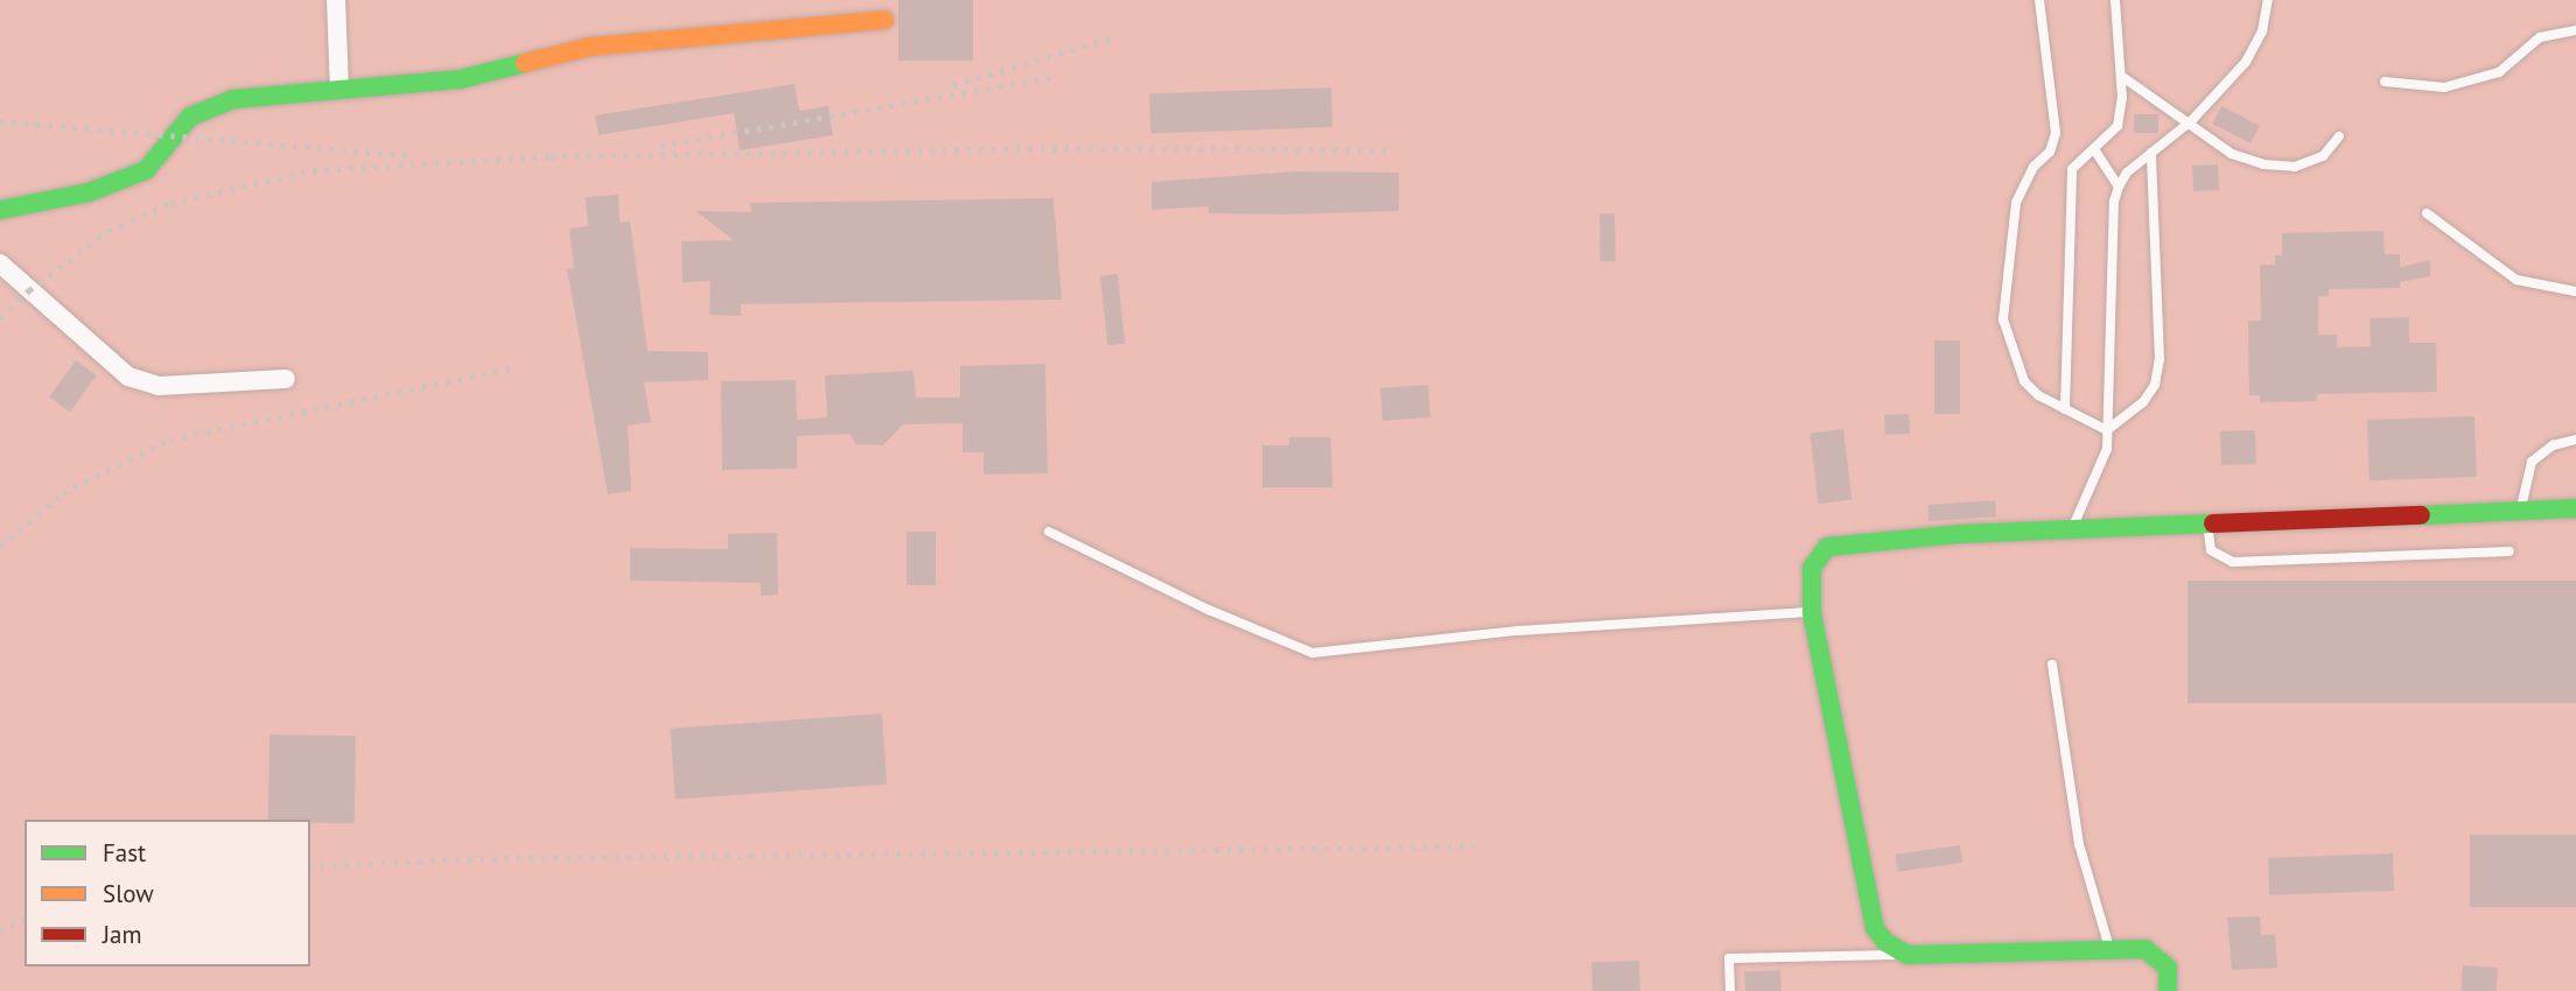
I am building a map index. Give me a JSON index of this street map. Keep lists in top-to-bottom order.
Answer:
{
  "legend": ["Fast", "Slow", "Jam"]
}
